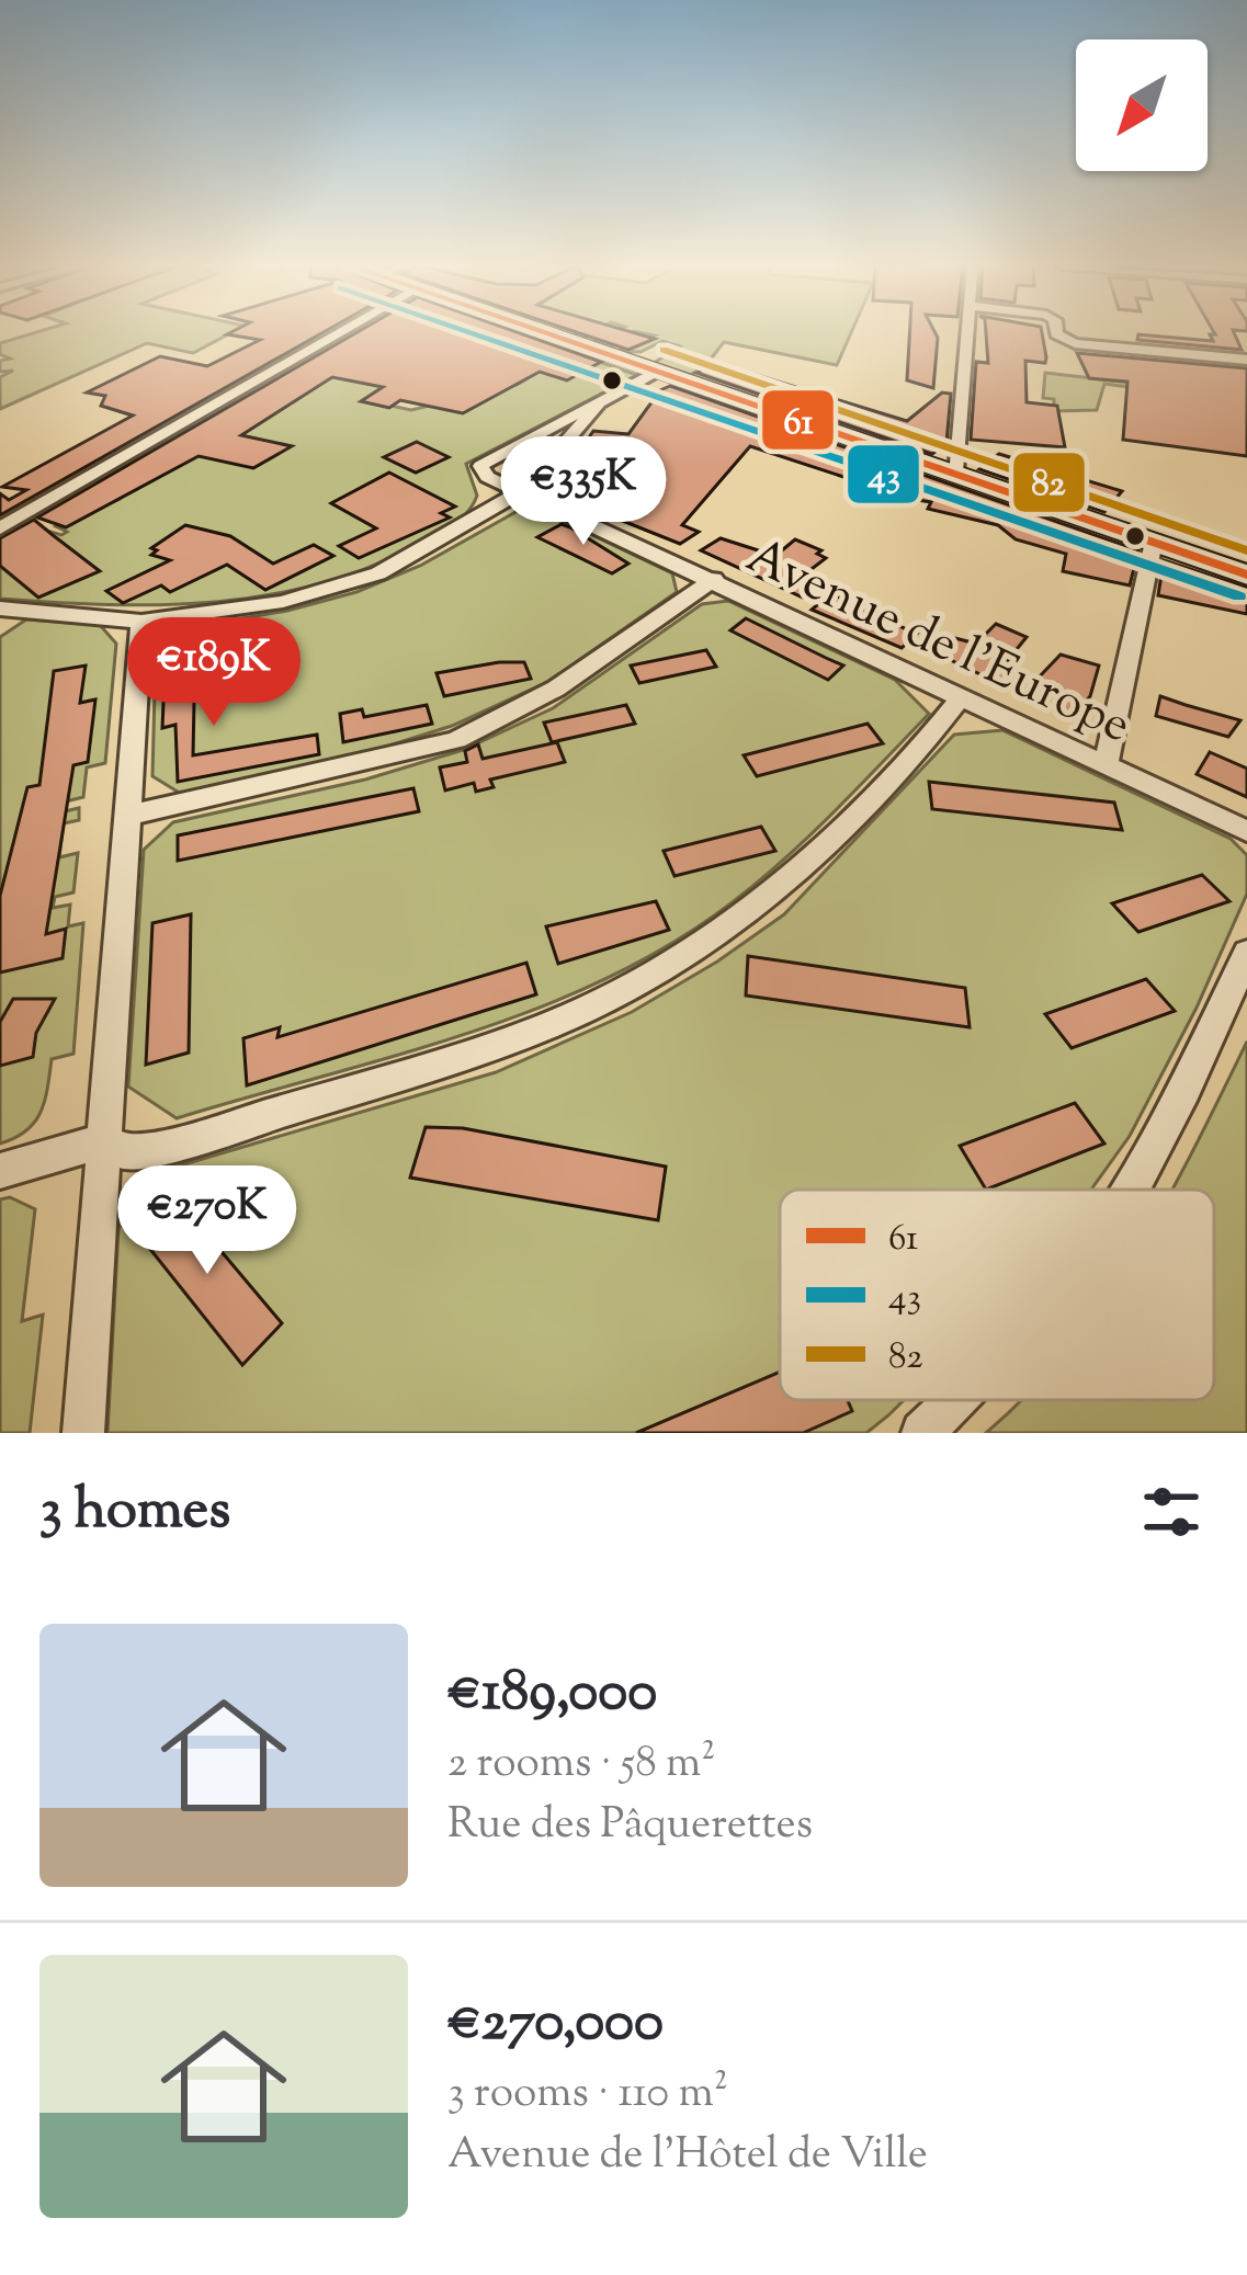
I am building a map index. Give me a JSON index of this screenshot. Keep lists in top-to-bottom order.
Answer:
{
  "streets": {
    "street": ["Avenue de l'Europe"]
  },
  "lines": ["transit line 61", "transit line 43", "transit line 82"],
  "legend": ["61", "43", "82"],
  "north": "bottom left",
  "page": {
    "price": ["€335K", "€189K", "€270K"],
    "heading": "3 homes",
    "list": [
      {
        "name": "€189,000",
        "note": "2 rooms · 58 m² · Rue des Pâquerettes"
      },
      {
        "name": "€270,000",
        "note": "3 rooms · 110 m² · Avenue de l'Hôtel de Ville"
      }
    ]
  }
}
